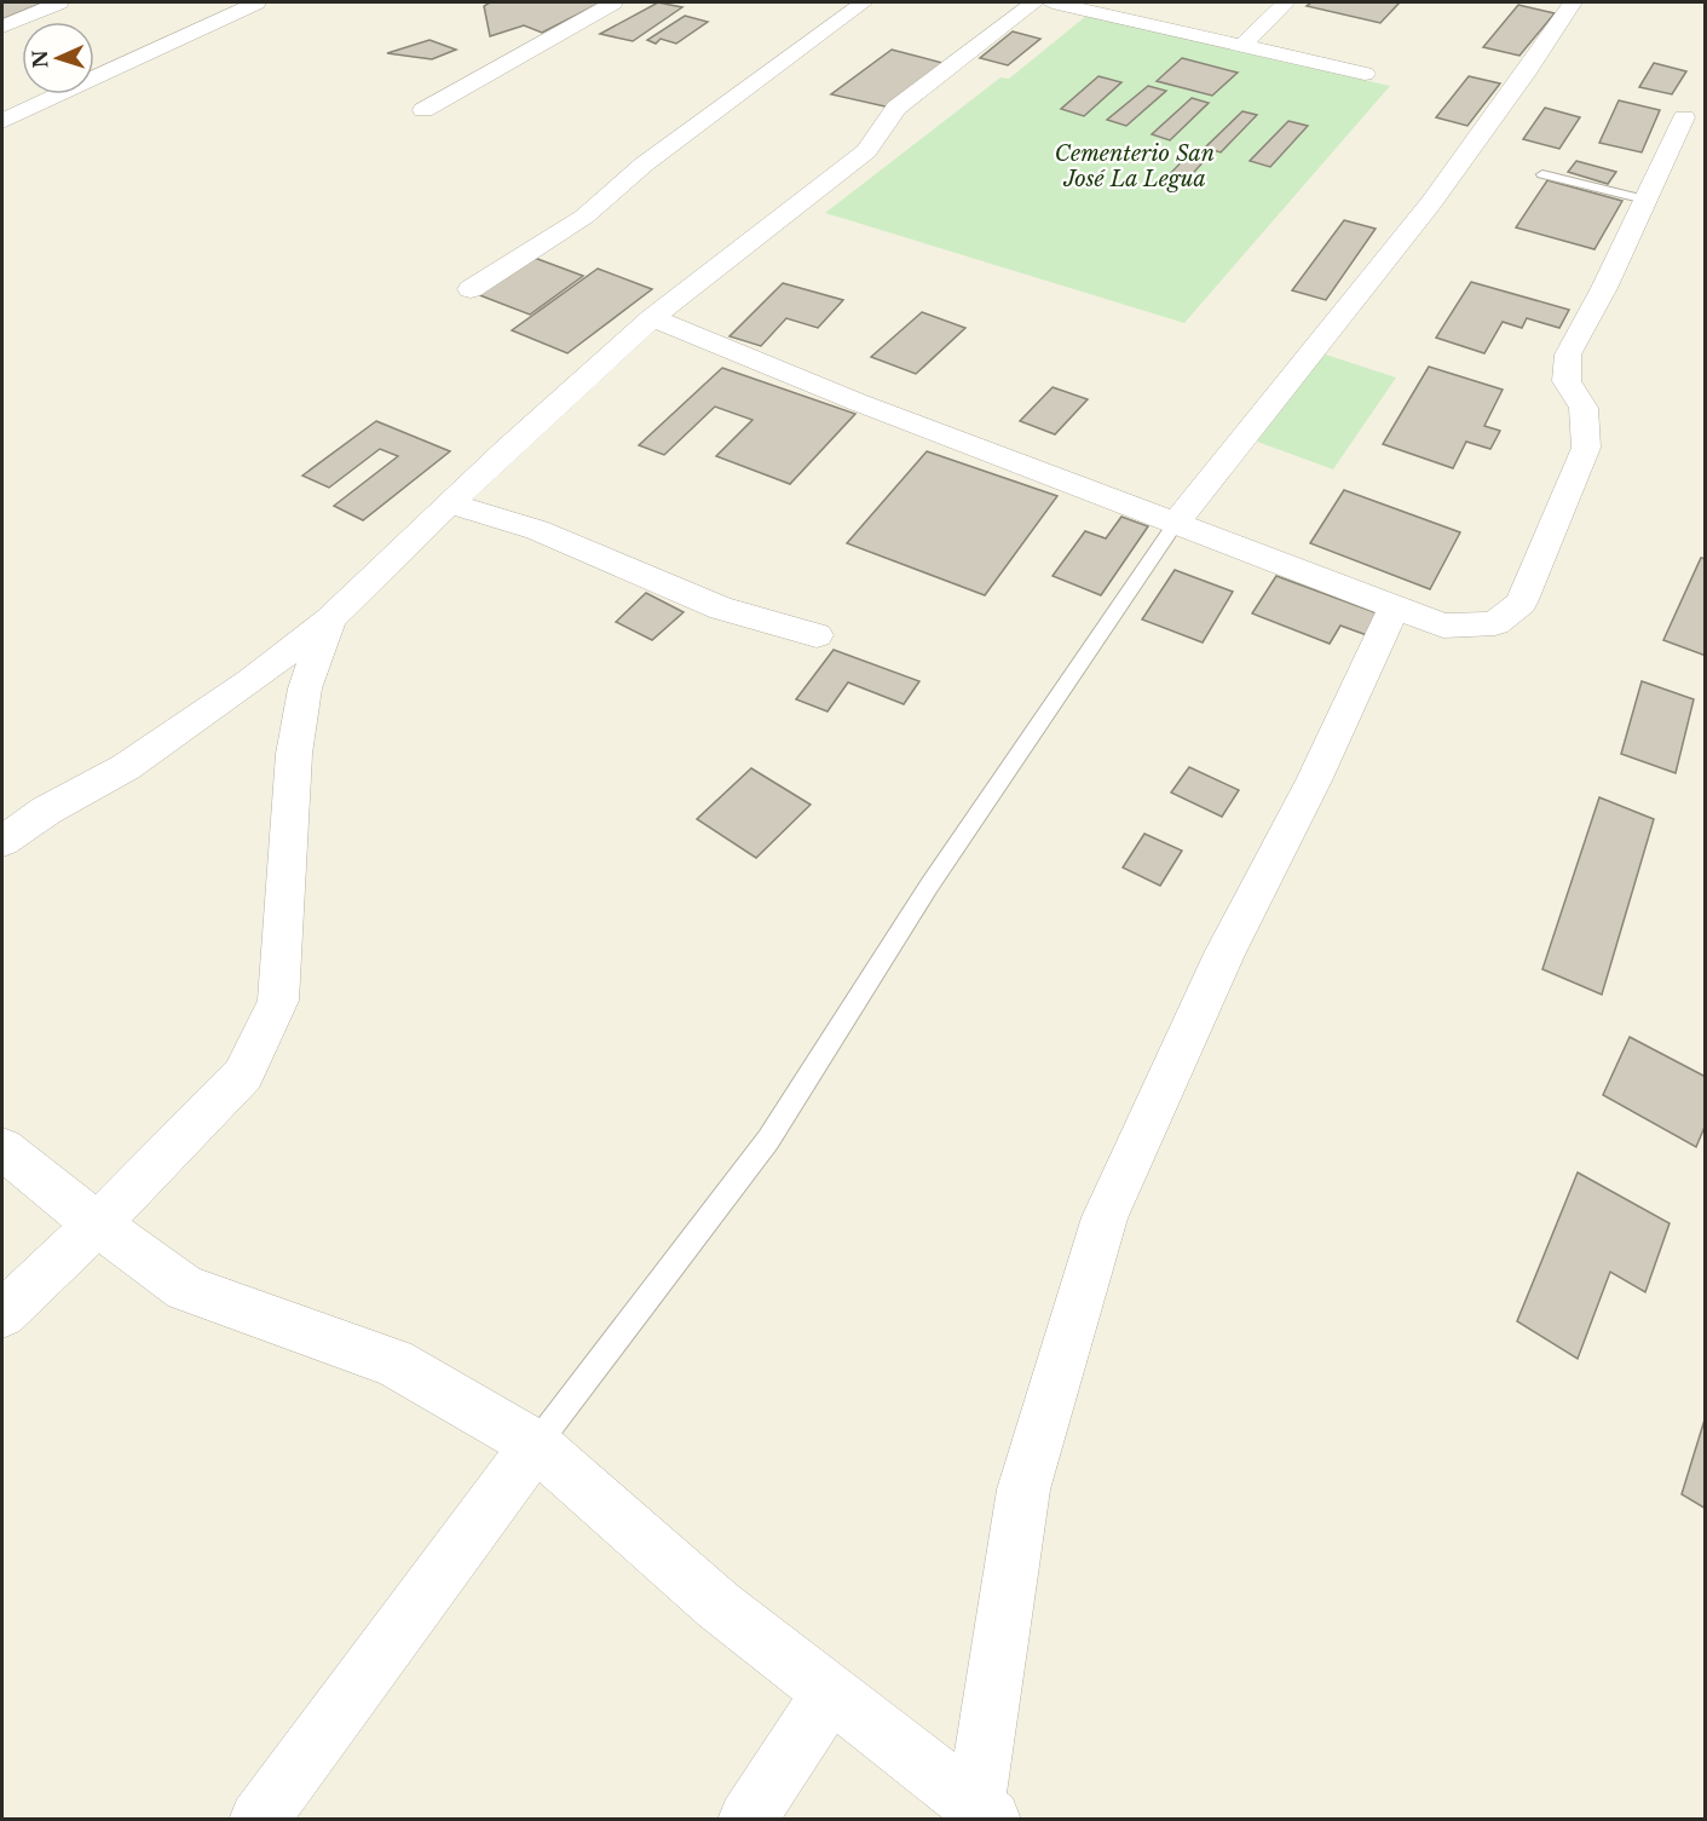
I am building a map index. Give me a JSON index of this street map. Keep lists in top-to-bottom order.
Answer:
{
  "parks": ["Cementerio San José La Legua"],
  "north": "left"
}
